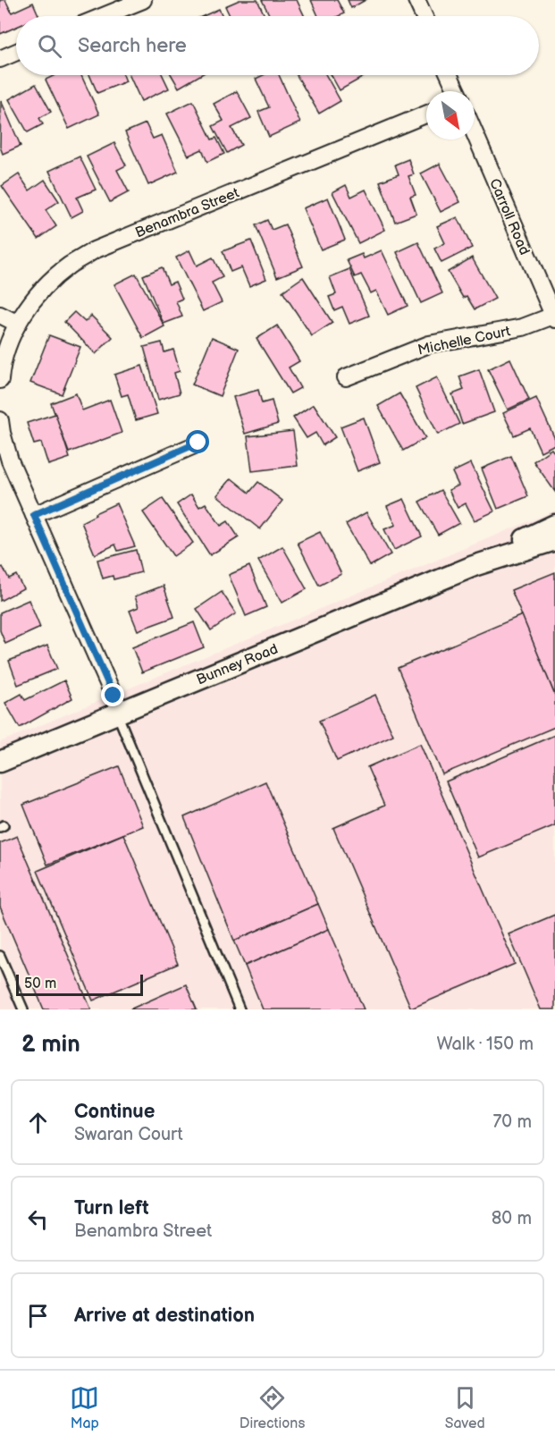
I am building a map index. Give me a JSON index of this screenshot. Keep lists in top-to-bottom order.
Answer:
{
  "streets": {
    "street": [
      "Benambra Street",
      "Carroll Road",
      "Michelle Court",
      "Bunney Road"
    ]
  },
  "crossings": [
    ["Carroll Road", "Michelle Court"]
  ],
  "scale_bar": "50 m",
  "north": "bottom right",
  "page": {
    "search": "Search here",
    "scale": "50 m",
    "heading": ["2 min", "Walk · 150 m"],
    "list": [
      ["Continue", "Swaran Court", "70 m"],
      ["Turn left", "Benambra Street", "80 m"],
      "Arrive at destination"
    ],
    "nav": ["Map", "Directions", "Saved"]
  }
}
